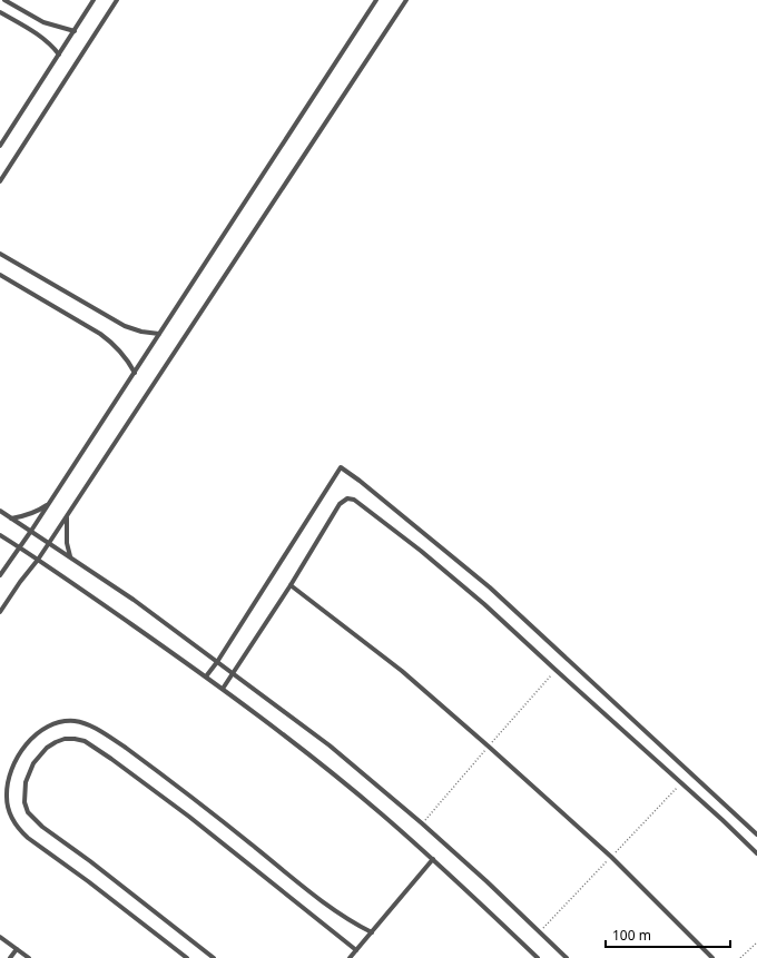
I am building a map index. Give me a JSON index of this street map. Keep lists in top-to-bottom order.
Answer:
{
  "scale_bar": "100 m"
}
